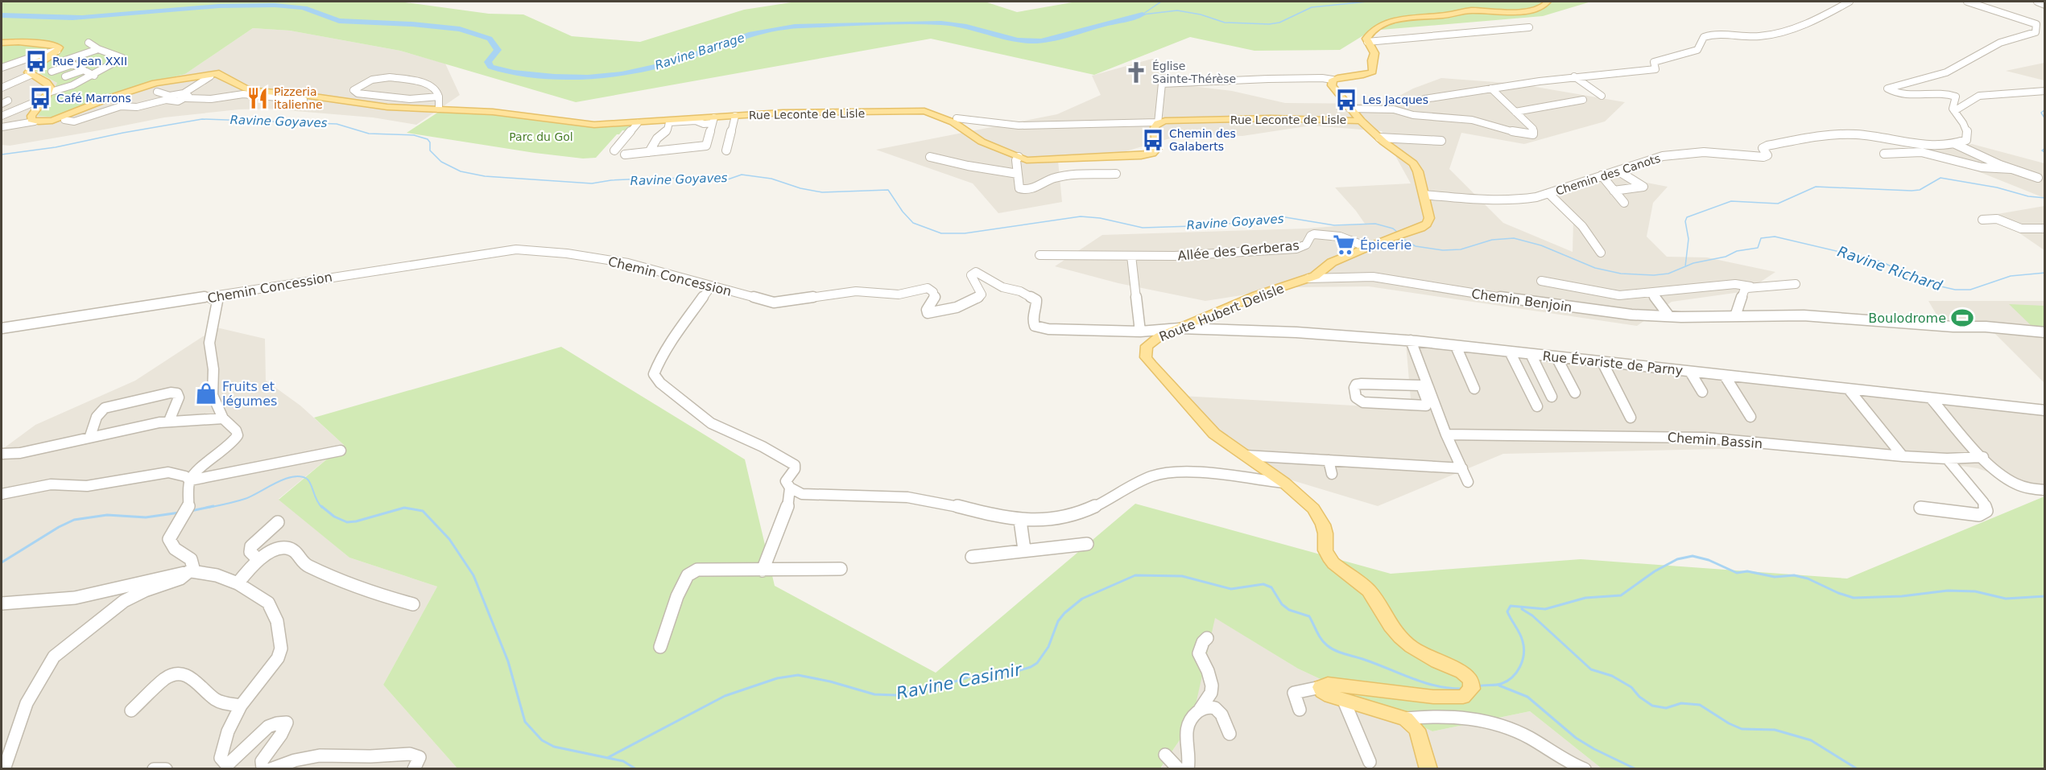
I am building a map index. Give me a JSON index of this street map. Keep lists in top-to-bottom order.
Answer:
{
  "streets": {
    "main road": ["Rue Leconte de Lisle", "Route Hubert Delisle"],
    "street": [
      "Chemin des Canots",
      "Allée des Gerberas",
      "Chemin Concession",
      "Chemin Benjoin",
      "Rue Évariste de Parny",
      "Chemin Bassin"
    ]
  },
  "crossings": [
    ["Chemin des Canots", "Route Hubert Delisle"],
    ["Allée des Gerberas", "Route Hubert Delisle"],
    ["Chemin Concession", "Route Hubert Delisle"],
    ["Chemin Concession", "Rue Évariste de Parny"],
    ["Chemin Benjoin", "Route Hubert Delisle"],
    ["Route Hubert Delisle", "Rue Évariste de Parny"]
  ],
  "water": [
    "Ravine Barrage",
    "Ravine Goyaves",
    "Ravine Richard",
    "Ravine Casimir"
  ],
  "parks": ["Parc du Gol"],
  "places": {
    "bus stop": [
      "Rue Jean XXII",
      "Café Marrons",
      "Les Jacques",
      "Chemin des Galaberts"
    ],
    "church": ["Église Sainte-Thérèse"],
    "restaurant": ["Pizzeria italienne"],
    "supermarket": ["Épicerie"],
    "sports": ["Boulodrome"],
    "shop": ["Fruits et légumes"]
  }
}
